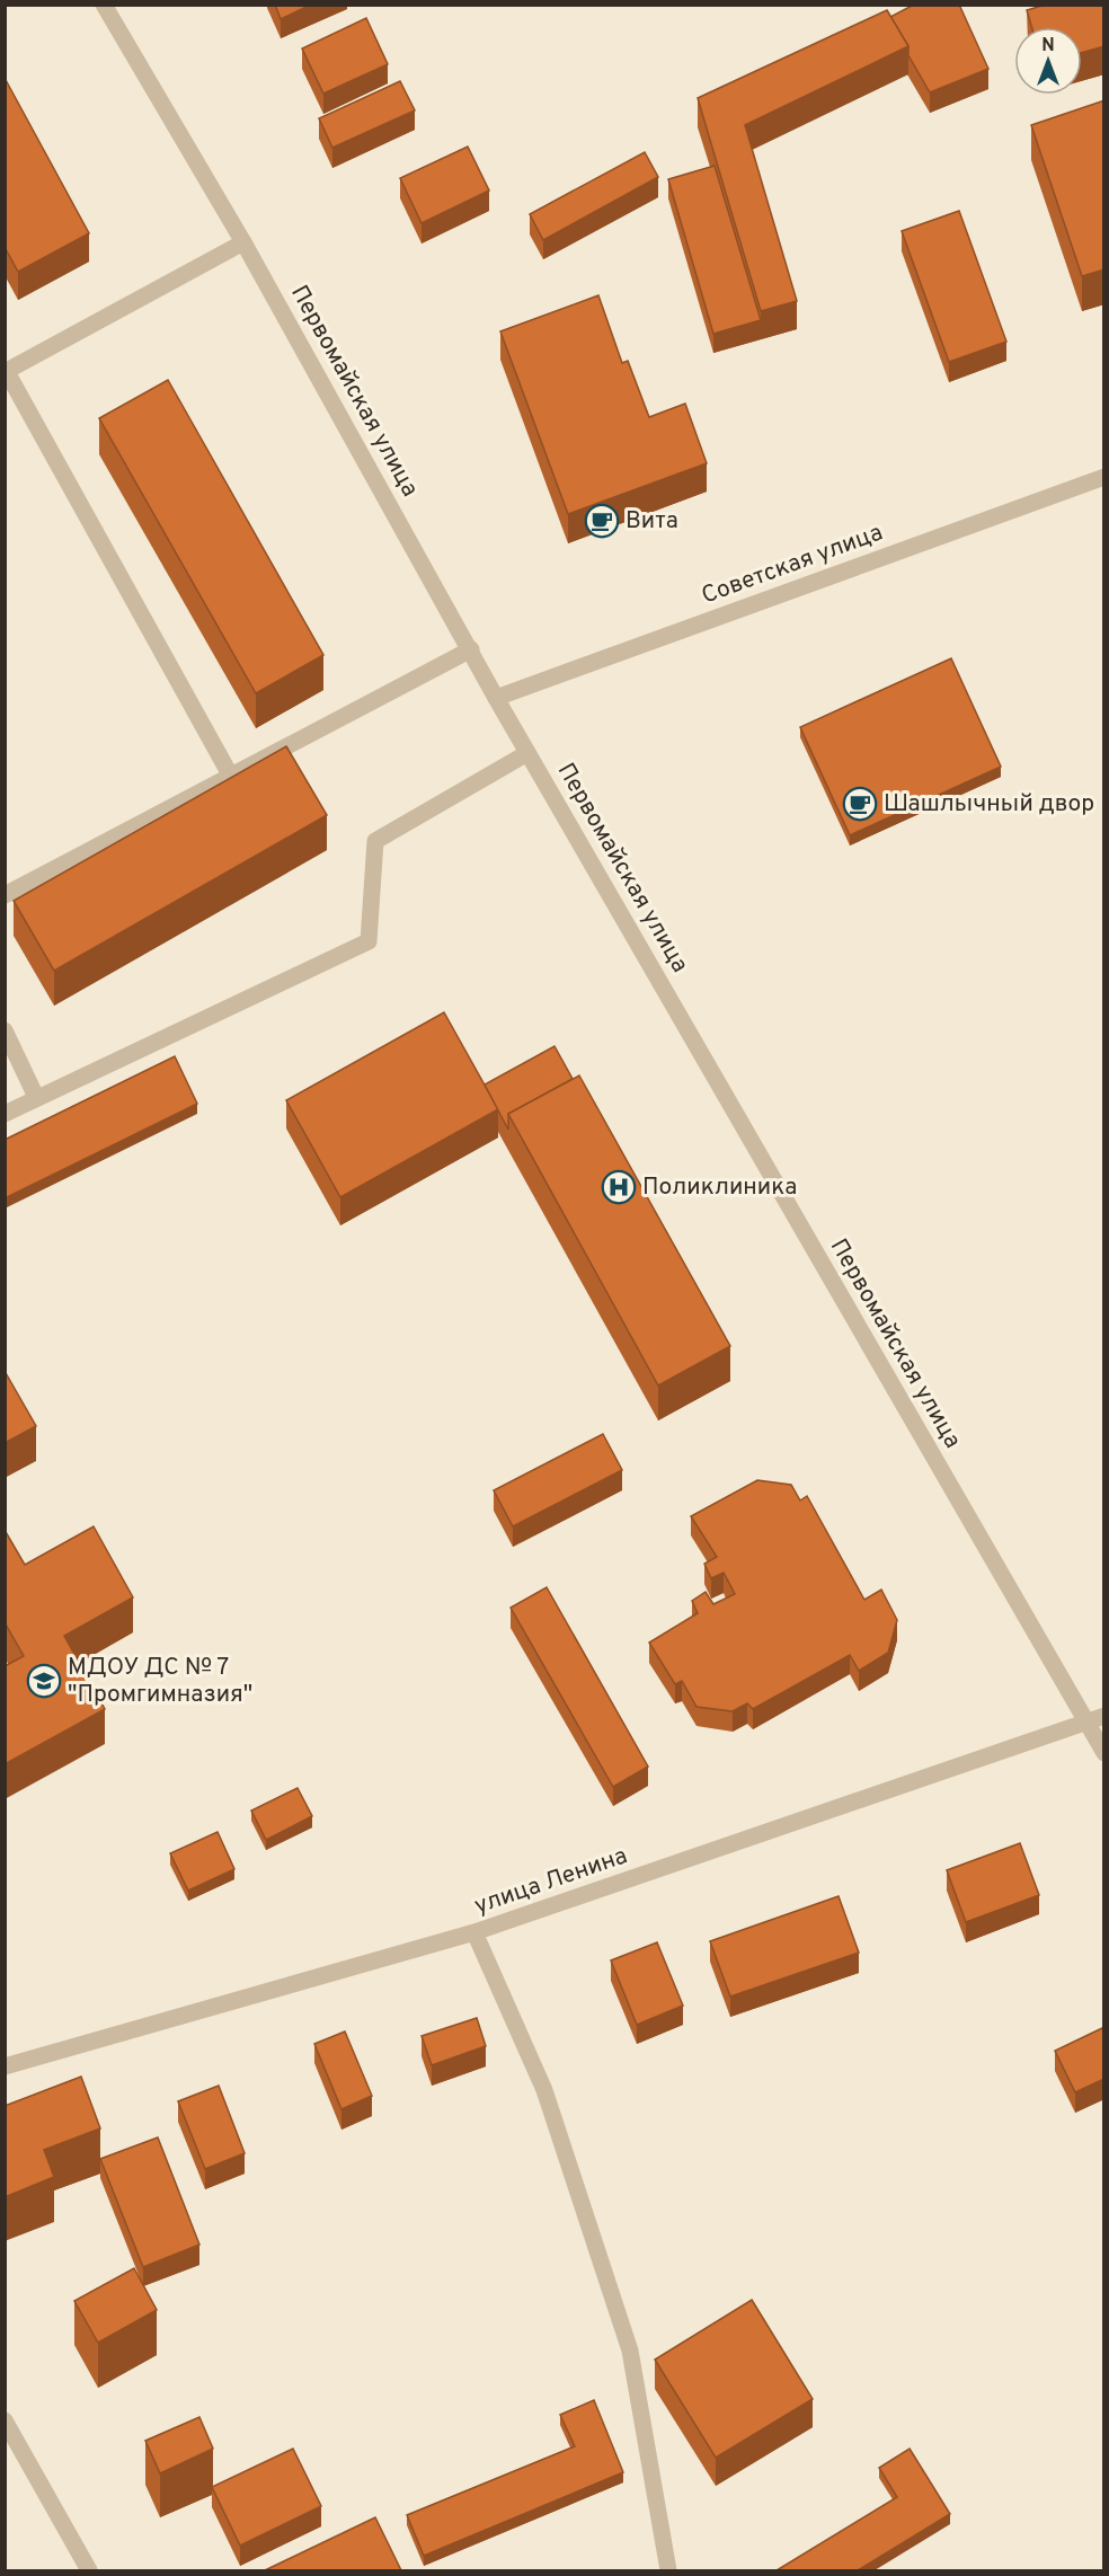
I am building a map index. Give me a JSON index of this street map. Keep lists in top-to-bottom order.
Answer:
{
  "streets": {
    "street": ["Первомайская улица", "Советская улица", "улица Ленина"]
  },
  "crossings": [
    ["Первомайская улица", "Советская улица"],
    ["Первомайская улица", "улица Ленина"]
  ],
  "places": {
    "cafe": ["Вита", "Шашлычный двор"],
    "hospital": ["Поликлиника"],
    "school or university": ["МДОУ ДС № 7 \"Промгимназия\""]
  },
  "north": "top"
}
